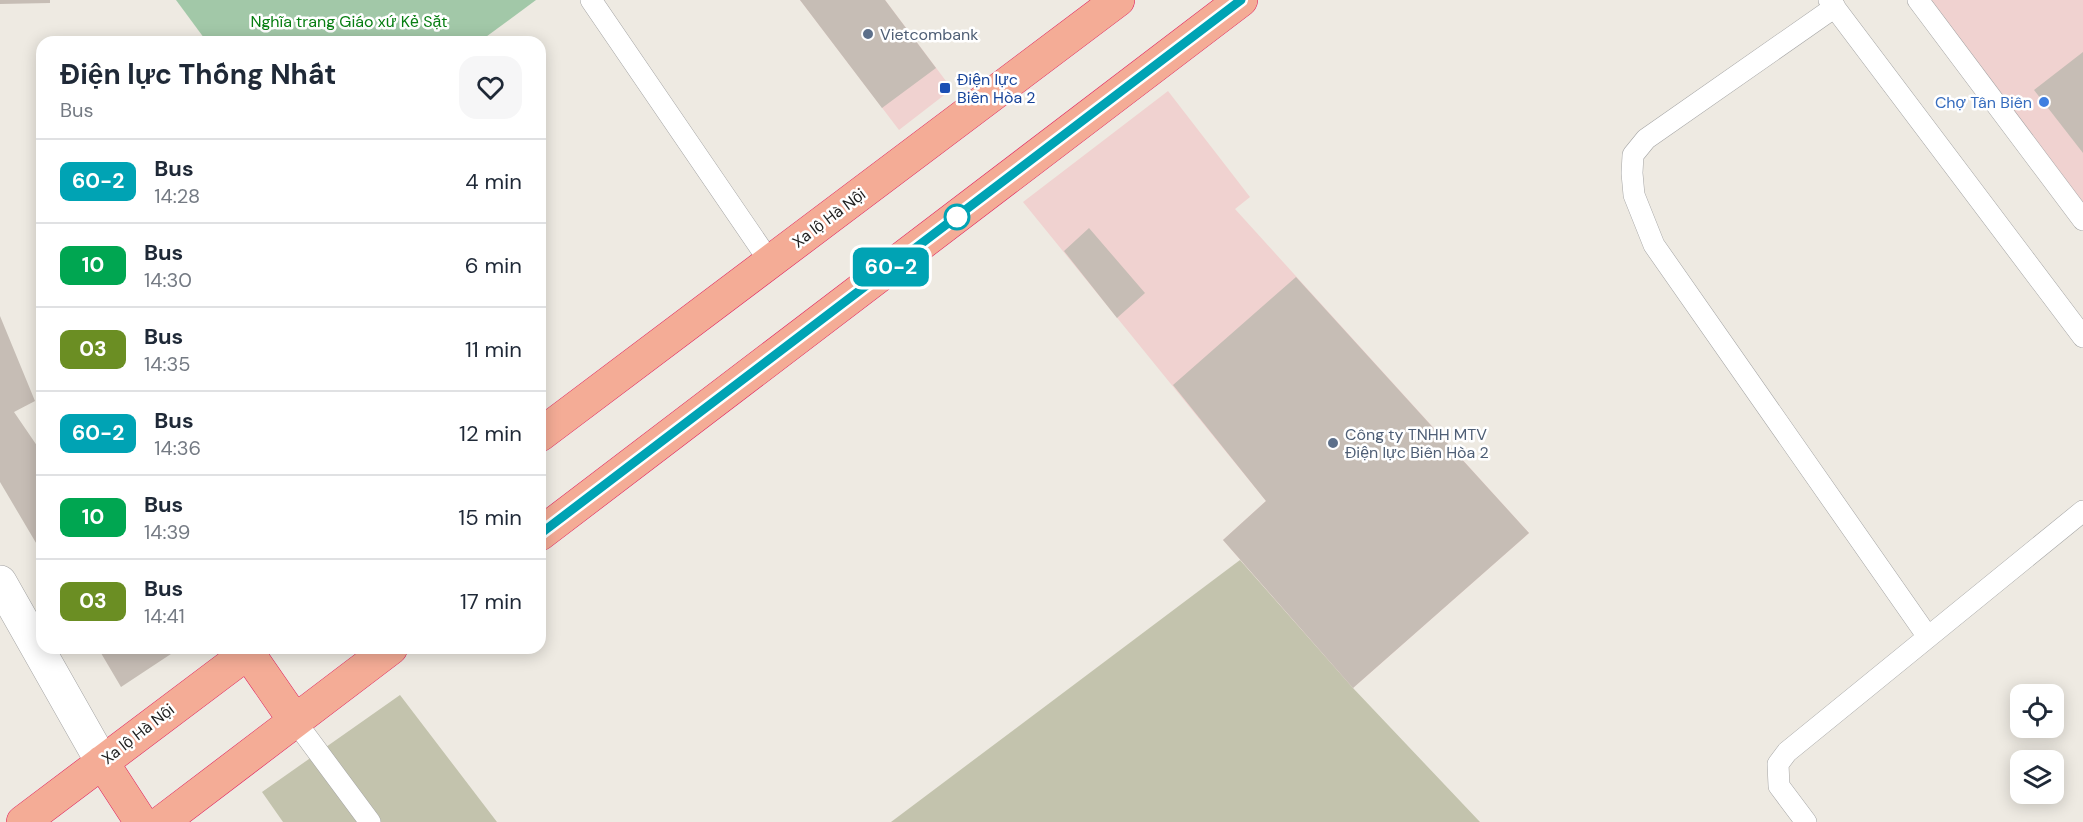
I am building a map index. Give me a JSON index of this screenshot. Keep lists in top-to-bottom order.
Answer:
{
  "streets": {
    "highway": ["Xa lộ Hà Nội"]
  },
  "parks": ["Nghĩa trang Giáo xứ Kẻ Sặt"],
  "places": {
    "other": ["Vietcombank", "Chợ Tân Biên", "Công ty TNHH MTV Điện lực Biên Hòa 2"],
    "transit": ["Điện lực Biên Hòa 2"]
  },
  "lines": ["bus line 60-2"],
  "page": {
    "on_map": "60-2",
    "heading": ["Điện lực Thống Nhất", "Bus"],
    "list": [
      {
        "mark": "60-2",
        "name": "Bus",
        "note": "14:28",
        "value": "4 min"
      },
      {
        "mark": "10",
        "name": "Bus",
        "note": "14:30",
        "value": "6 min"
      },
      {
        "mark": "03",
        "name": "Bus",
        "note": "14:35",
        "value": "11 min"
      },
      {
        "mark": "60-2",
        "name": "Bus",
        "note": "14:36",
        "value": "12 min"
      },
      {
        "mark": "10",
        "name": "Bus",
        "note": "14:39",
        "value": "15 min"
      },
      {
        "mark": "03",
        "name": "Bus",
        "note": "14:41",
        "value": "17 min"
      }
    ]
  }
}
